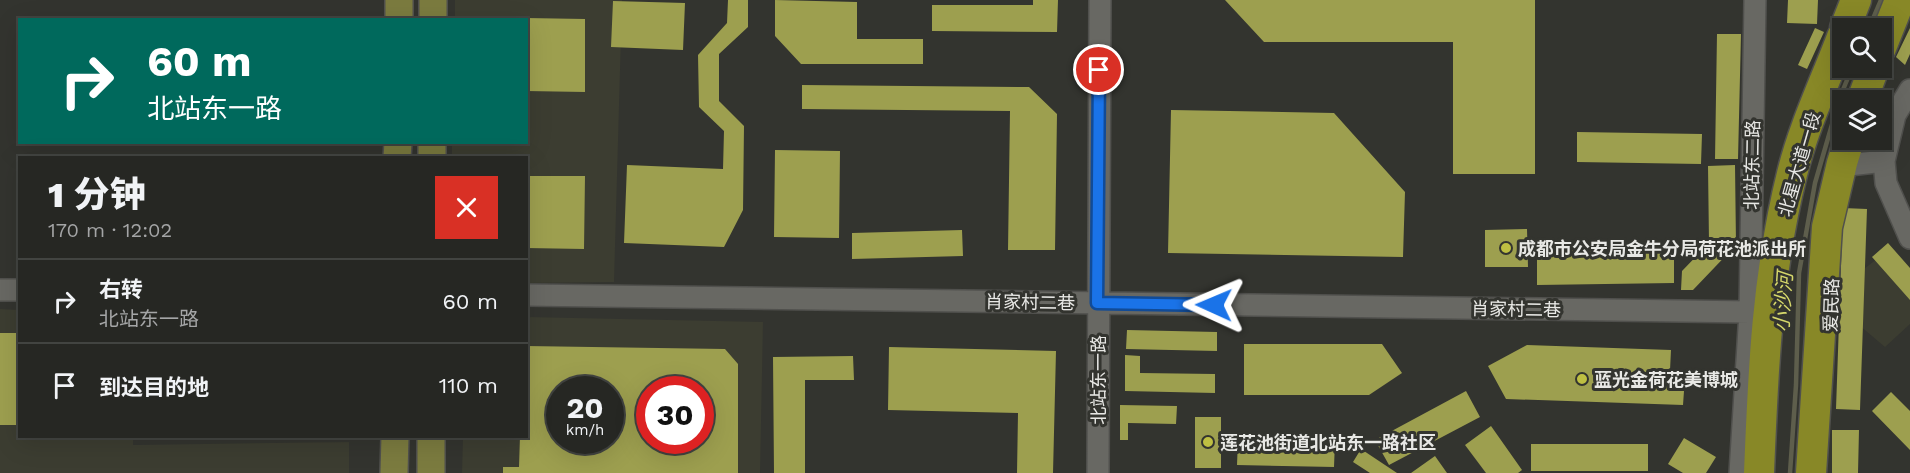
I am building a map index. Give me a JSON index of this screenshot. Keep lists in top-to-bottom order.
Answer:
{
  "streets": {
    "highway": ["北星大道一段"],
    "street": [
      "北站东二路",
      "肖家村二巷",
      "爱民路",
      "北站东一路"
    ]
  },
  "crossings": [
    ["北站东二路", "肖家村二巷"],
    ["肖家村二巷", "北站东一路"]
  ],
  "water": ["小沙河"],
  "places": ["成都市公安局金牛分局荷花池派出所", "蓝光金荷花美博城", "莲花池街道北站东一路社区"],
  "page": {
    "turn": ["60 m", "北站东一路"],
    "heading": ["1 分钟", "170 m · 12:02"],
    "list": [
      {
        "name": "右转",
        "note": "北站东一路",
        "value": "60 m"
      },
      {
        "name": "到达目的地",
        "value": "110 m"
      }
    ],
    "speed": "20 km/h",
    "limit": "30"
  }
}
